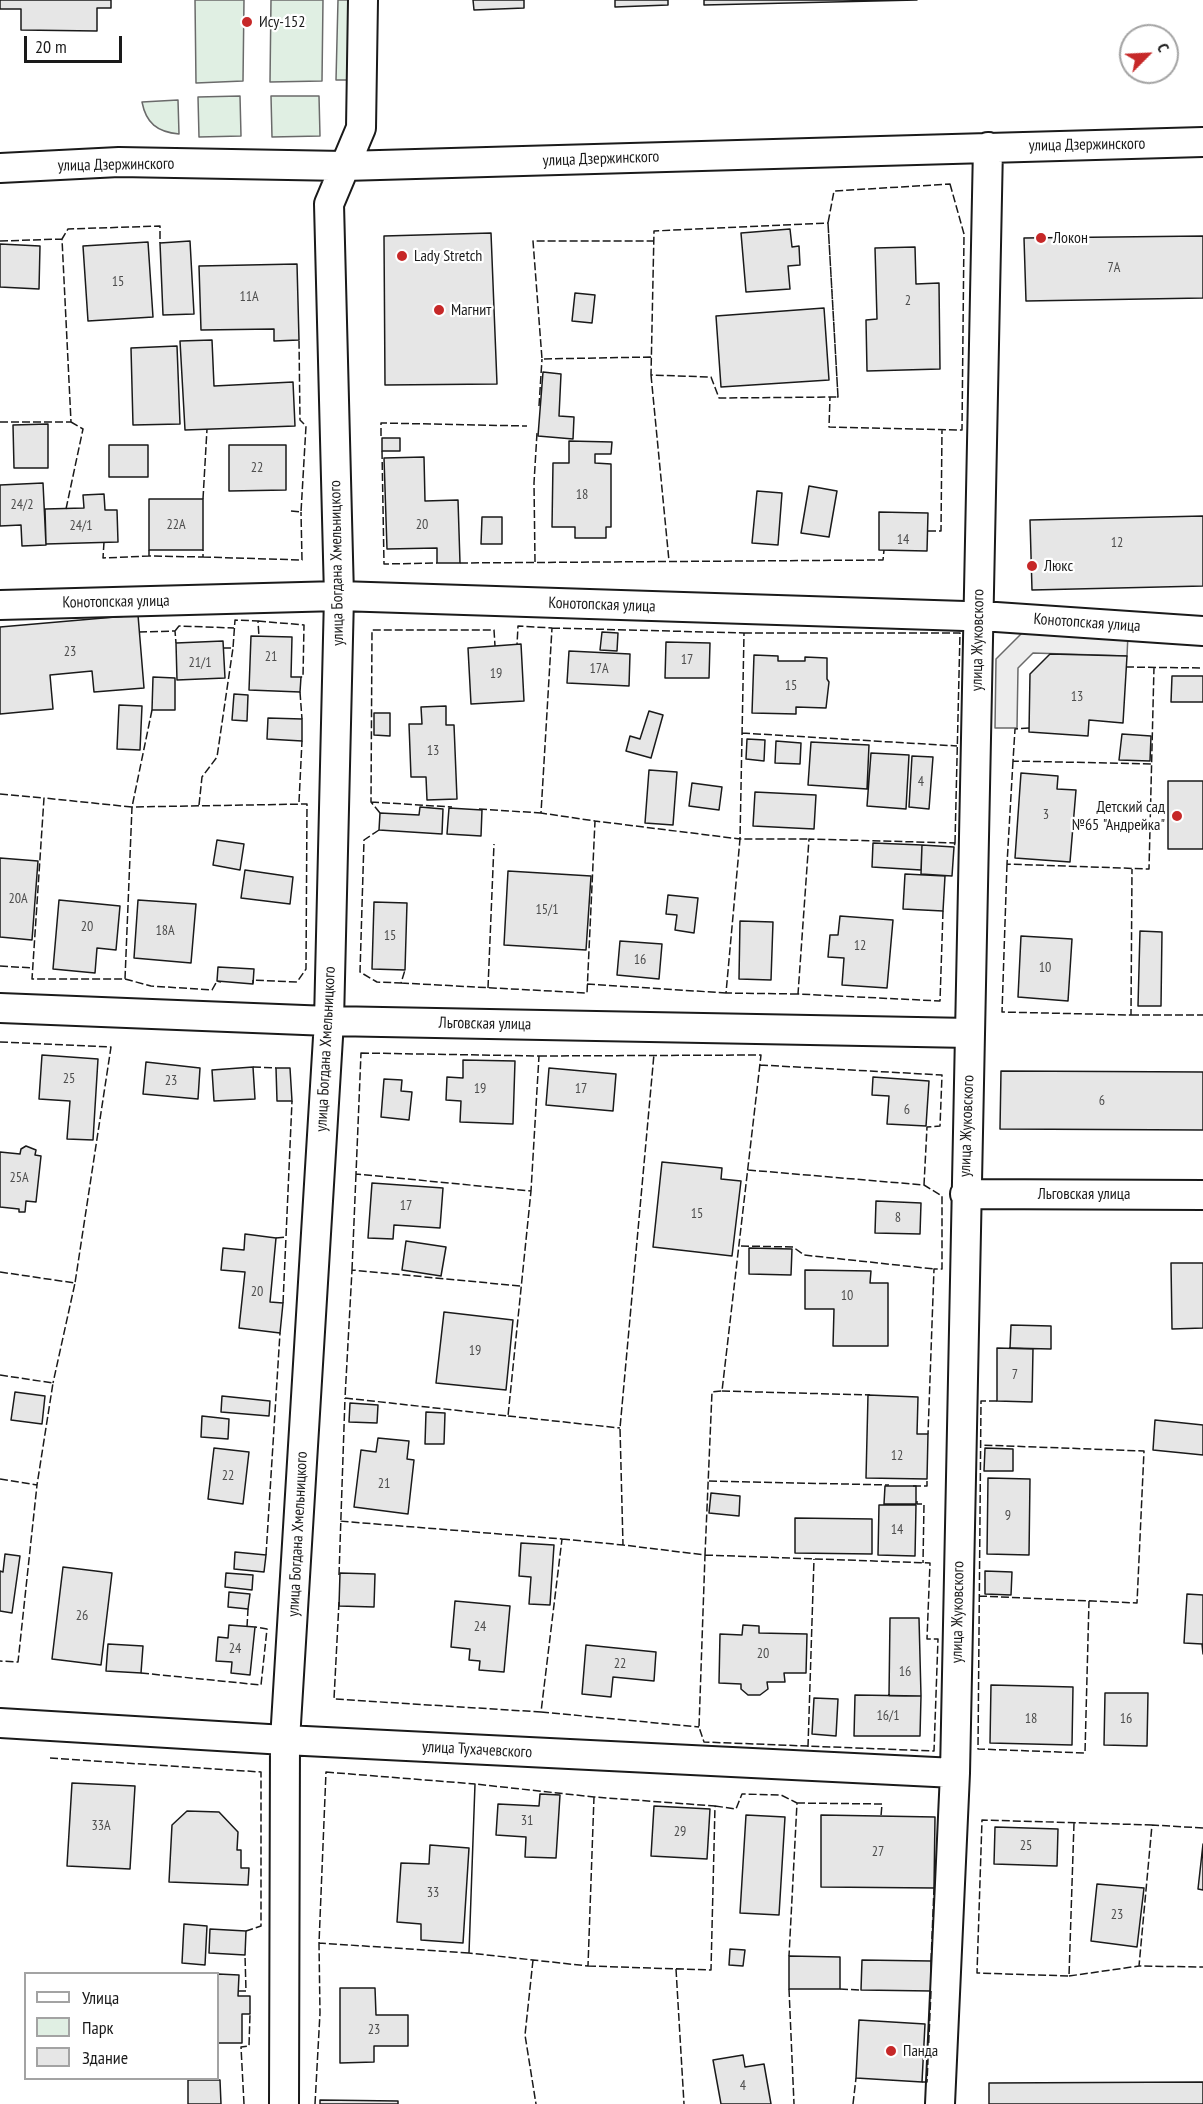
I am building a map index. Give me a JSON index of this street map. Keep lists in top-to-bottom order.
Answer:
{
  "streets": {
    "street": [
      "улица Дзержинского",
      "улица Богдана Хмельницкого",
      "Конотопская улица",
      "улица Жуковского",
      "Льговская улица",
      "улица Тухачевского"
    ]
  },
  "crossings": [
    ["улица Дзержинского", "улица Богдана Хмельницкого"],
    ["улица Дзержинского", "улица Жуковского"],
    ["улица Богдана Хмельницкого", "Конотопская улица"],
    ["улица Богдана Хмельницкого", "Льговская улица"],
    ["улица Богдана Хмельницкого", "улица Тухачевского"],
    ["Конотопская улица", "улица Жуковского"],
    ["улица Жуковского", "Льговская улица"],
    ["улица Жуковского", "улица Тухачевского"]
  ],
  "places": [
    "Ису-152",
    "Локон",
    "Lady Stretch",
    "Магнит",
    "Люкс",
    "Детский сад №65 \"Андрейка\"",
    "Панда"
  ],
  "house_numbers": [
    "7А",
    "15",
    "11А",
    "2",
    "22",
    "18",
    "24/2",
    "22А",
    "20",
    "24/1",
    "14",
    "12",
    "23",
    "21",
    "17",
    "21/1",
    "17А",
    "19",
    "15",
    "13",
    "13",
    "4",
    "3",
    "20А",
    "15/1",
    "20",
    "18А",
    "15",
    "12",
    "16",
    "10",
    "25",
    "23",
    "19",
    "17",
    "6",
    "6",
    "25А",
    "17",
    "15",
    "8",
    "20",
    "10",
    "19",
    "7",
    "12",
    "22",
    "21",
    "9",
    "14",
    "26",
    "24",
    "24",
    "20",
    "22",
    "16",
    "16/1",
    "18",
    "16",
    "31",
    "33А",
    "29",
    "25",
    "27",
    "33",
    "23",
    "23",
    "4"
  ],
  "legend": ["Улица", "Парк", "Здание"],
  "scale_bar": "20 m",
  "north": "top right"
}
